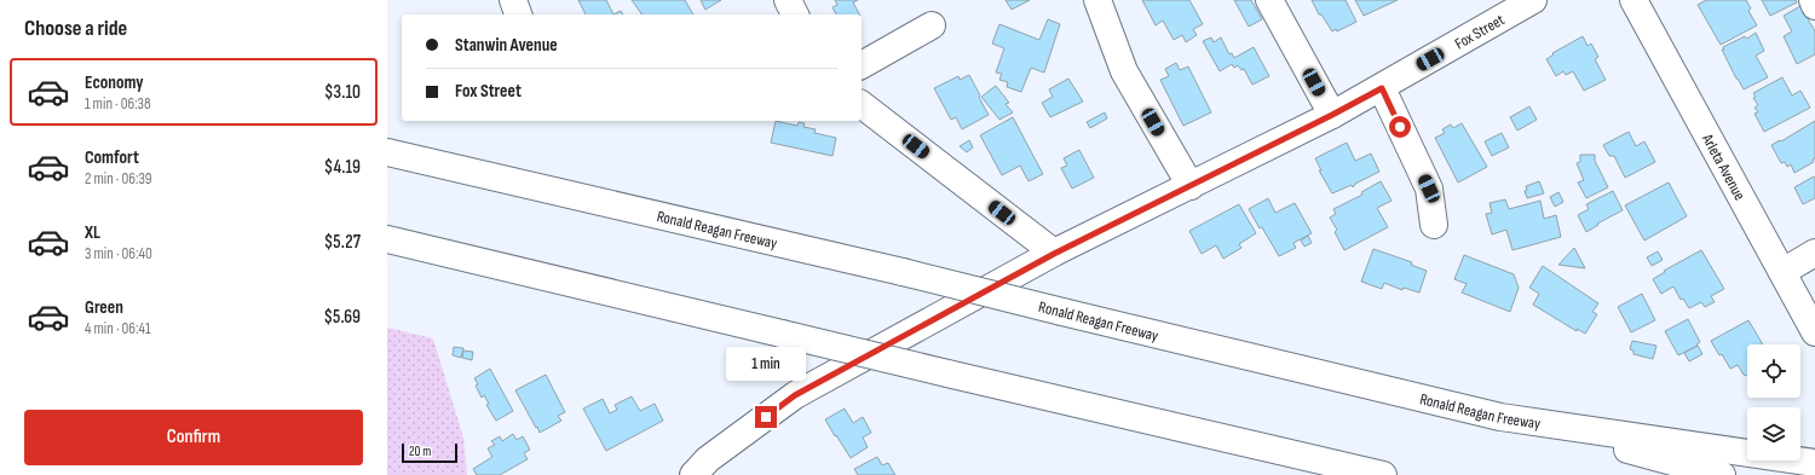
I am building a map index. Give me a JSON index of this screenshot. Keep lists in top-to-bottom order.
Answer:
{
  "streets": {
    "main road": ["Fox Street", "Arleta Avenue", "Ronald Reagan Freeway"]
  },
  "scale_bar": "20 m",
  "page": {
    "heading": "Choose a ride",
    "banner": ["Stanwin Avenue", "Fox Street"],
    "list": [
      {
        "name": "Economy",
        "note": "1 min · 06:38",
        "value": "$3.10"
      },
      {
        "name": "Comfort",
        "note": "2 min · 06:39",
        "value": "$4.19"
      },
      {
        "name": "XL",
        "note": "3 min · 06:40",
        "value": "$5.27"
      },
      {
        "name": "Green",
        "note": "4 min · 06:41",
        "value": "$5.69"
      }
    ],
    "bubble": "1 min",
    "buttons": "Confirm",
    "scale": "20 m"
  }
}
